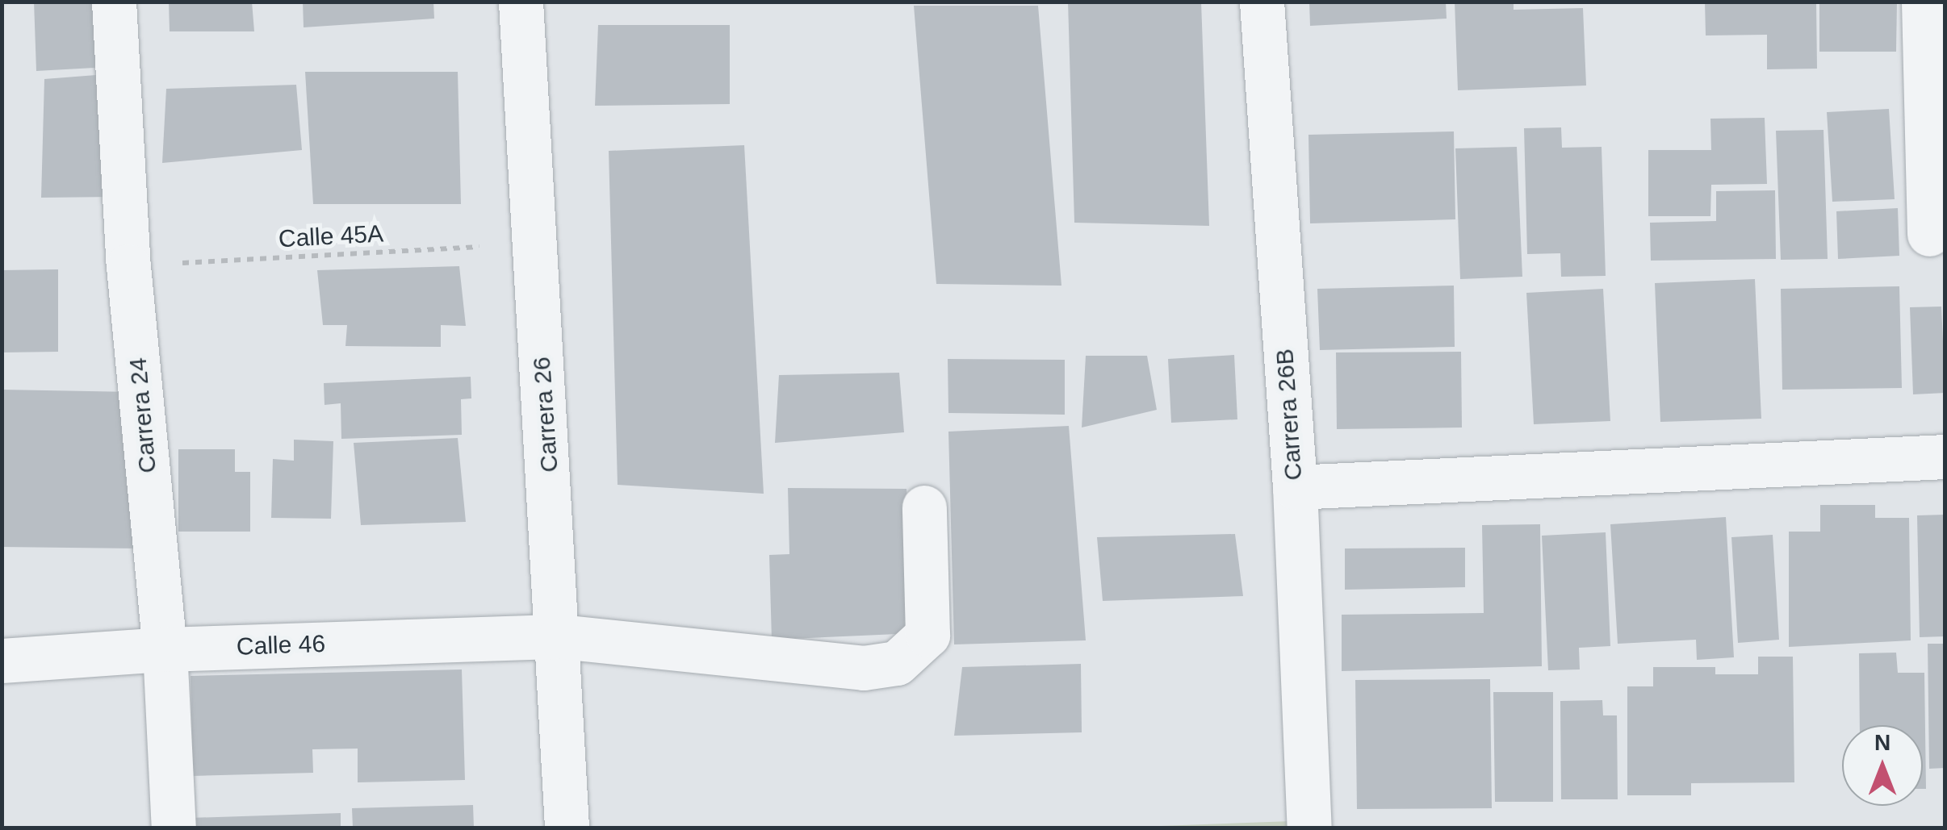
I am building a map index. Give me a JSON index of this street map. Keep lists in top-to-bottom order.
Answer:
{
  "streets": {
    "street": [
      "Carrera 26",
      "Carrera 26B",
      "Carrera 24",
      "Calle 46"
    ],
    "path": ["Calle 45A"]
  },
  "crossings": [
    ["Calle 45A", "Carrera 26"],
    ["Calle 45A", "Carrera 24"],
    ["Carrera 26", "Calle 46"],
    ["Carrera 24", "Calle 46"]
  ],
  "north": "top"
}
